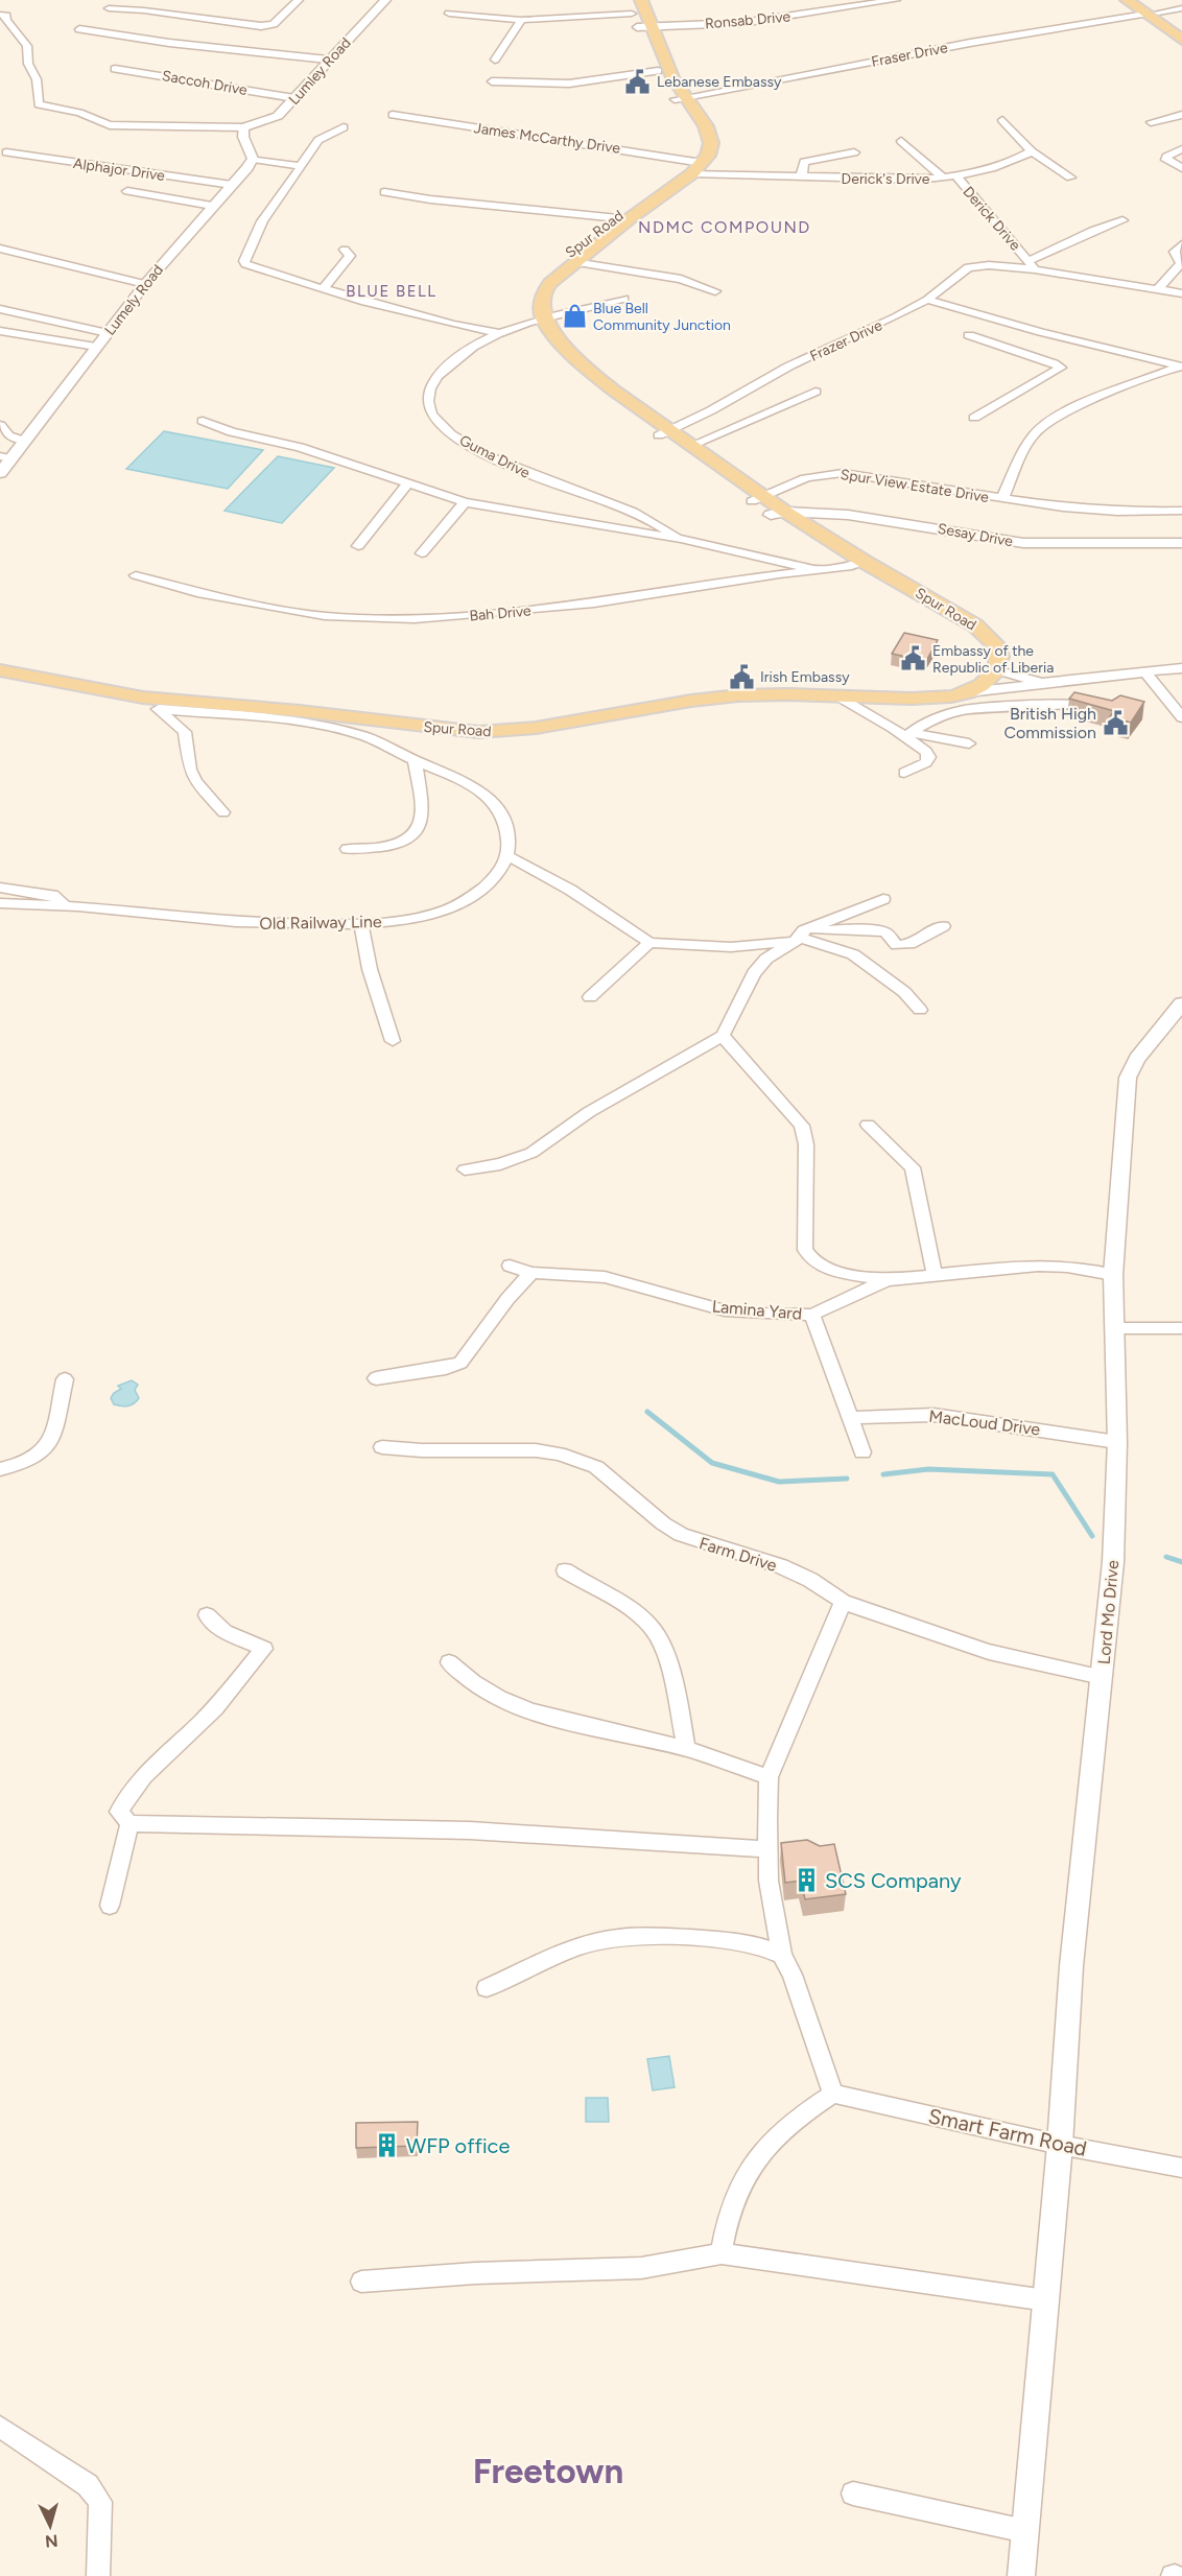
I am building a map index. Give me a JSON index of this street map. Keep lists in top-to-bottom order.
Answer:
{
  "streets": {
    "main road": ["Spur Road"],
    "street": [
      "Ronsab Drive",
      "Fraser Drive",
      "Lumley Road",
      "Saccoh Drive",
      "James McCarthy Drive",
      "Alphajor Drive",
      "Derick's Drive",
      "Derick Drive",
      "Lumely Road",
      "Frazer Drive",
      "Guma Drive",
      "Spur View Estate Drive",
      "Sesay Drive",
      "Bah Drive",
      "Old Railway Line",
      "Lamina Yard",
      "MacLoud Drive",
      "Farm Drive",
      "Lord Mo Drive",
      "Smart Farm Road"
    ]
  },
  "crossings": [
    ["Lumley Road", "Saccoh Drive"],
    ["James McCarthy Drive", "Derick's Drive"],
    ["James McCarthy Drive", "Spur Road"],
    ["Alphajor Drive", "Lumely Road"],
    ["Derick's Drive", "Derick Drive"],
    ["Derick's Drive", "Spur Road"],
    ["Derick Drive", "Frazer Drive"],
    ["Spur Road", "Frazer Drive"],
    ["Spur Road", "Guma Drive"],
    ["Spur Road", "Spur View Estate Drive"],
    ["Spur Road", "Sesay Drive"],
    ["Spur Road", "Bah Drive"],
    ["Frazer Drive", "Spur View Estate Drive"],
    ["Lamina Yard", "Lord Mo Drive"],
    ["MacLoud Drive", "Lord Mo Drive"],
    ["Farm Drive", "Lord Mo Drive"],
    ["Lord Mo Drive", "Smart Farm Road"]
  ],
  "districts": ["NDMC COMPOUND", "BLUE BELL", "Freetown"],
  "places": {
    "public building": [
      "Lebanese Embassy",
      "Embassy of the Republic of Liberia",
      "Irish Embassy",
      "British High Commission"
    ],
    "shop": ["Blue Bell Community Junction"],
    "building": ["SCS Company", "WFP office"]
  },
  "north": "bottom"
}
